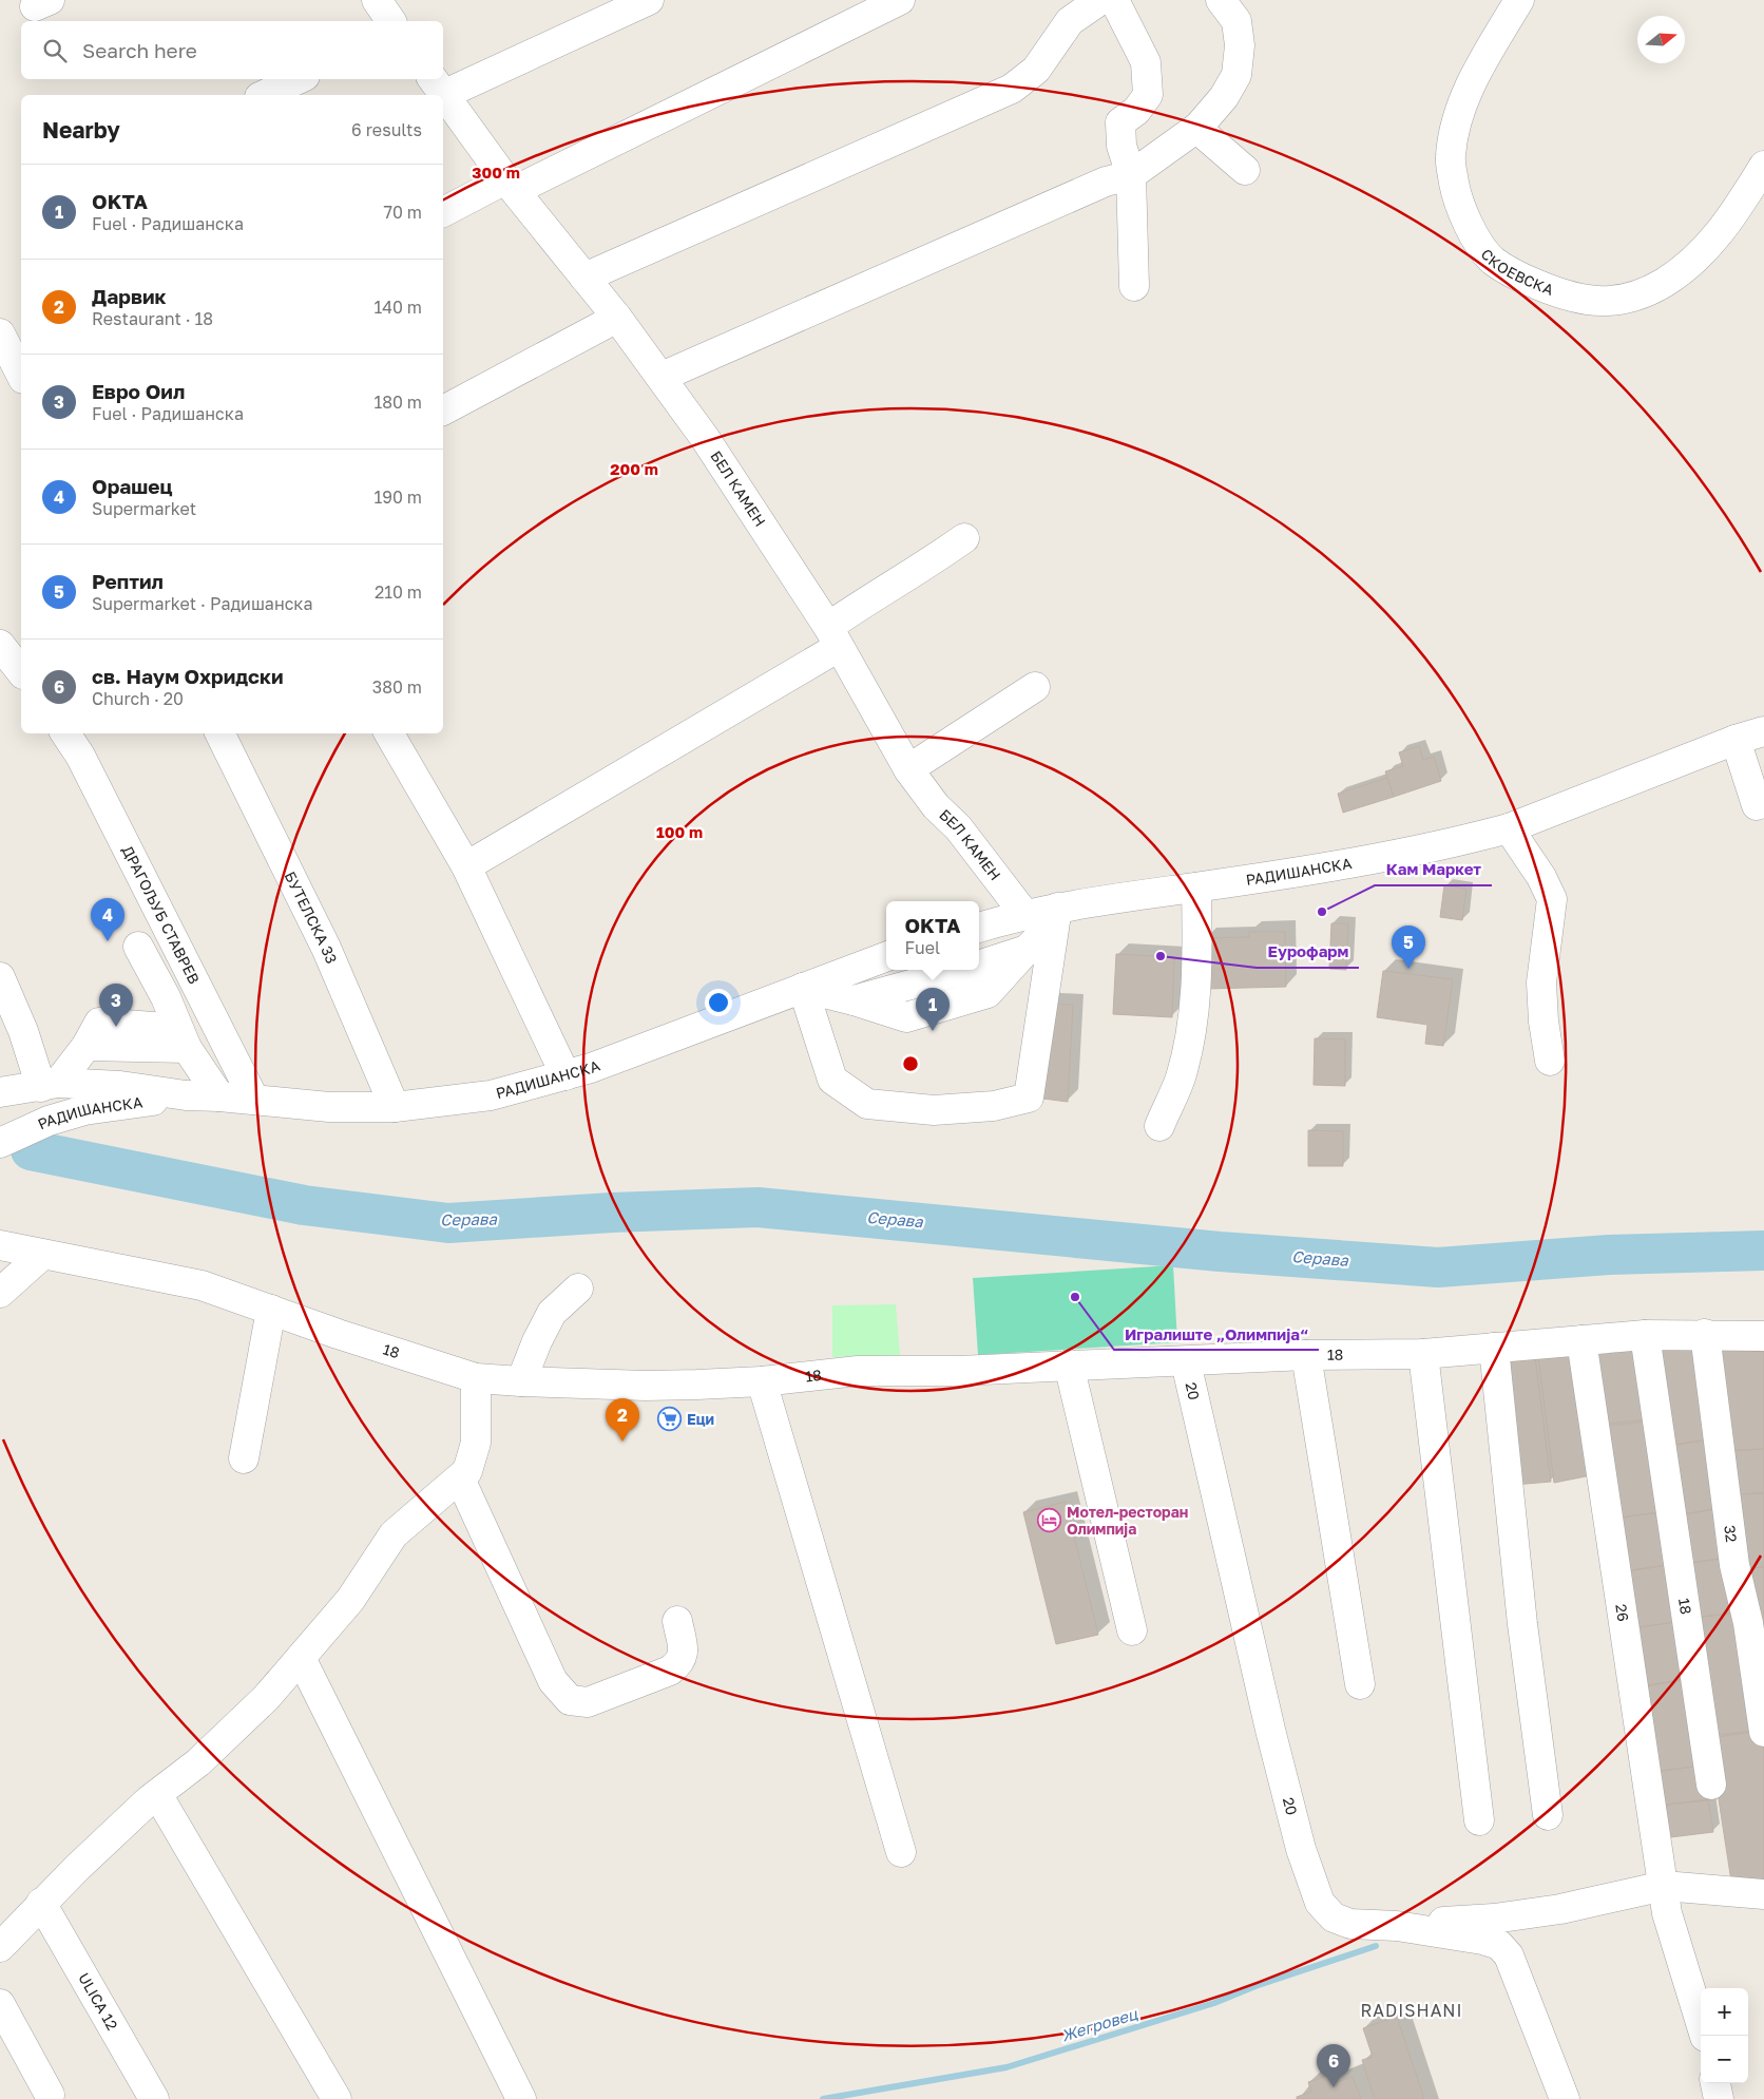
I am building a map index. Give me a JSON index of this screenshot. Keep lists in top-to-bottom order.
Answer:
{
  "streets": {
    "street": [
      "СКОЕВСКА",
      "БЕЛ КАМЕН",
      "РАДИШАНСКА",
      "ДРАГОЉУБ СТАВРЕВ",
      "БУТЕЛСКА 33",
      "18",
      "20",
      "32",
      "26",
      "ULICA 12"
    ]
  },
  "crossings": [
    ["БЕЛ КАМЕН", "РАДИШАНСКА"],
    ["РАДИШАНСКА", "ДРАГОЉУБ СТАВРЕВ"],
    ["РАДИШАНСКА", "БУТЕЛСКА 33"],
    ["18", "20"],
    ["18", "32"],
    ["18", "26"]
  ],
  "districts": ["RADISHANI"],
  "water": ["Серава", "Жегровец"],
  "places": {
    "other": ["Кам Маркет", "Еурофарм", "Игралиште „Олимпија“"],
    "supermarket": ["Еци"],
    "hotel": ["Мотел-ресторан Олимпија"]
  },
  "north": "right",
  "page": {
    "search": "Search here",
    "heading": ["Nearby", "6 results"],
    "list": [
      {
        "mark": "1",
        "name": "OKTA",
        "note": "Fuel · Радишанска",
        "value": "70 m"
      },
      {
        "mark": "2",
        "name": "Дарвик",
        "note": "Restaurant · 18",
        "value": "140 m"
      },
      {
        "mark": "3",
        "name": "Евро Оил",
        "note": "Fuel · Радишанска",
        "value": "180 m"
      },
      {
        "mark": "4",
        "name": "Орашец",
        "note": "Supermarket",
        "value": "190 m"
      },
      {
        "mark": "5",
        "name": "Рептил",
        "note": "Supermarket · Радишанска",
        "value": "210 m"
      },
      {
        "mark": "6",
        "name": "св. Наум Охридски",
        "note": "Church · 20",
        "value": "380 m"
      }
    ],
    "pins": [
      "4",
      "5",
      "3",
      "1",
      "2",
      "6"
    ],
    "popup": ["OKTA", "Fuel"],
    "map_buttons": ["+", "−"]
  },
  "rings": ["300 m", "200 m", "100 m"]
}
